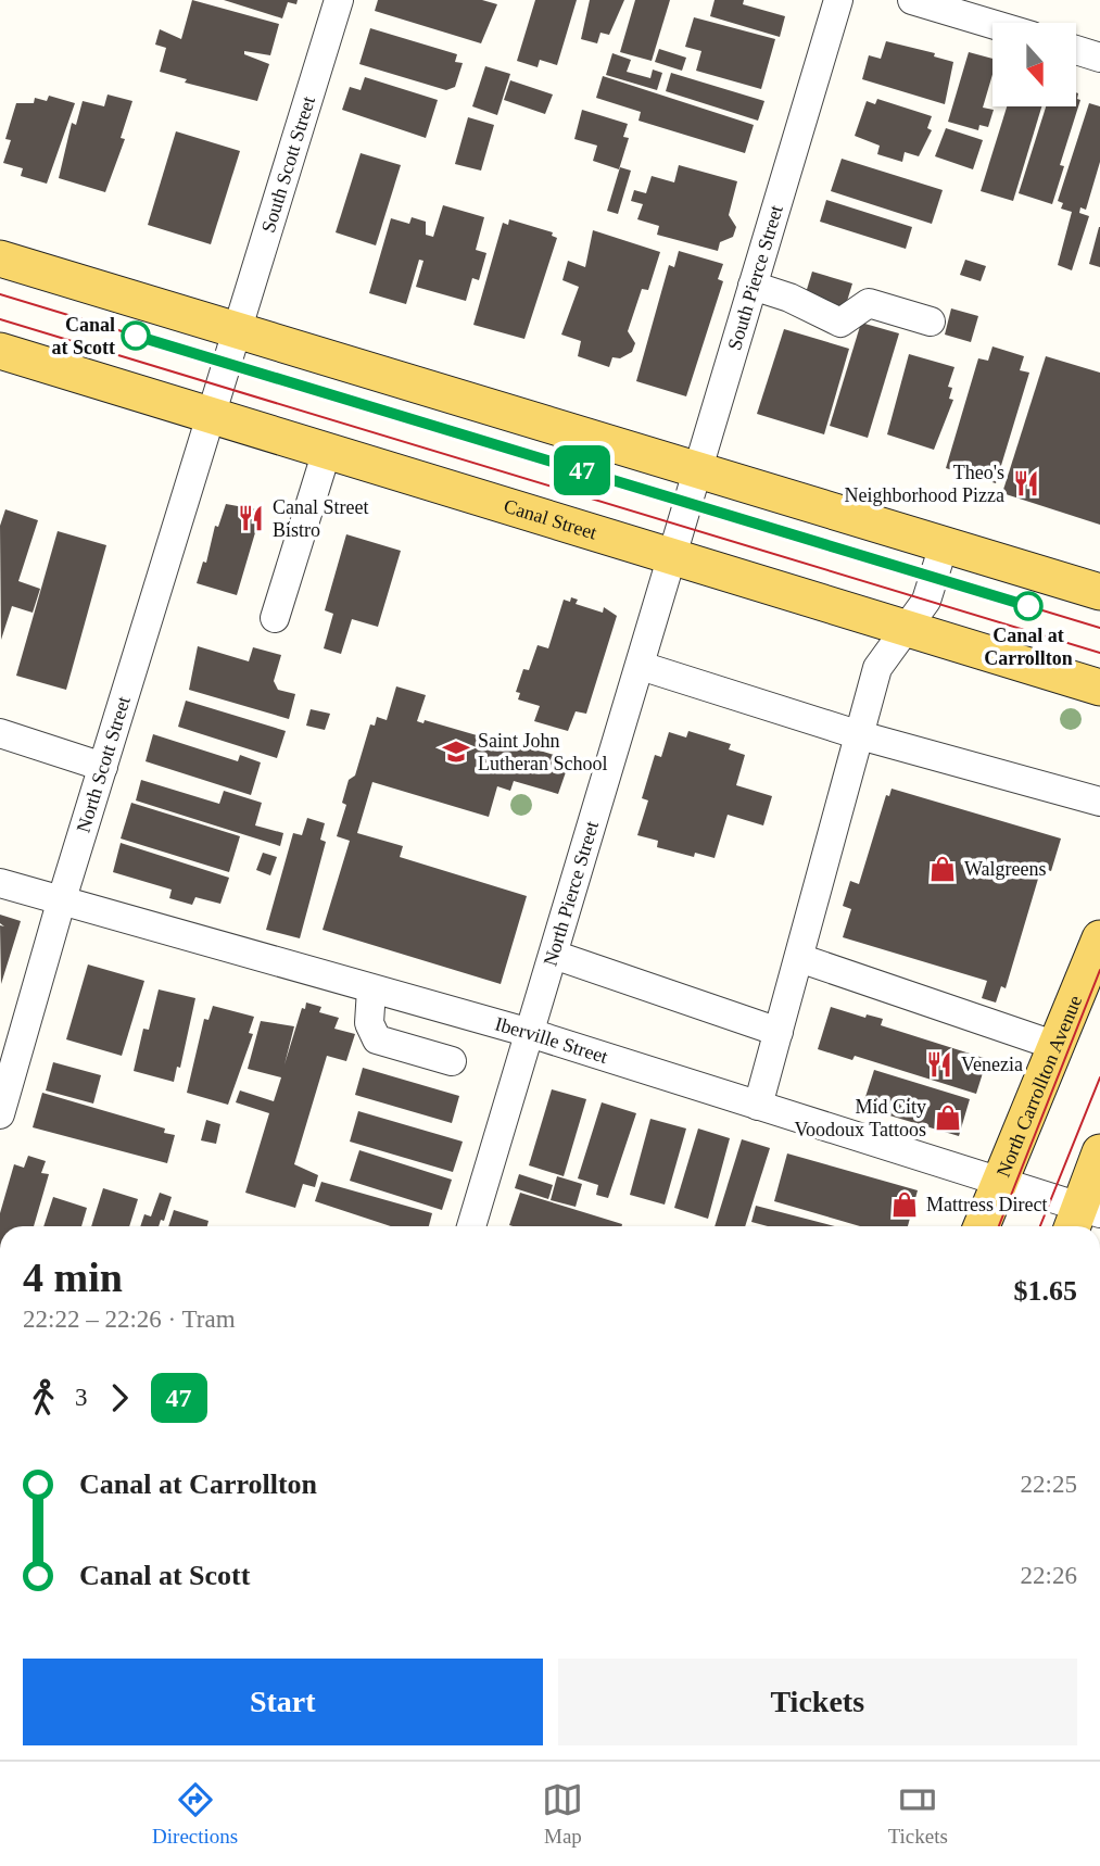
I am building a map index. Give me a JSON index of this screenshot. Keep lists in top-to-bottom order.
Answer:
{
  "streets": {
    "main road": ["Canal Street", "North Carrollton Avenue"],
    "street": [
      "South Scott Street",
      "South Pierce Street",
      "North Scott Street",
      "North Pierce Street",
      "Iberville Street"
    ]
  },
  "crossings": [
    ["South Scott Street", "Canal Street"],
    ["South Scott Street", "North Scott Street"],
    ["South Pierce Street", "Canal Street"],
    ["South Pierce Street", "North Pierce Street"],
    ["Canal Street", "North Scott Street"],
    ["Canal Street", "North Pierce Street"],
    ["North Scott Street", "Iberville Street"],
    ["North Pierce Street", "Iberville Street"],
    ["Iberville Street", "North Carrollton Avenue"]
  ],
  "places": {
    "other": ["Canal at Scott", "Canal at Carrollton"],
    "restaurant": ["Theo's Neighborhood Pizza", "Canal Street Bistro", "Venezia"],
    "school or university": ["Saint John Lutheran School"],
    "shop": ["Walgreens", "Mid City Voodoux Tattoos", "Mattress Direct"]
  },
  "lines": ["tram line 47"],
  "north": "bottom",
  "page": {
    "on_map": "47",
    "heading": ["4 min", "22:22 – 22:26 · Tram", "$1.65"],
    "legs": ["3", "47"],
    "list": [
      {
        "name": "Canal at Carrollton",
        "value": "22:25"
      },
      {
        "name": "Canal at Scott",
        "value": "22:26"
      }
    ],
    "buttons": ["Start", "Tickets"],
    "tabs": ["Directions", "Map", "Tickets"]
  }
}
